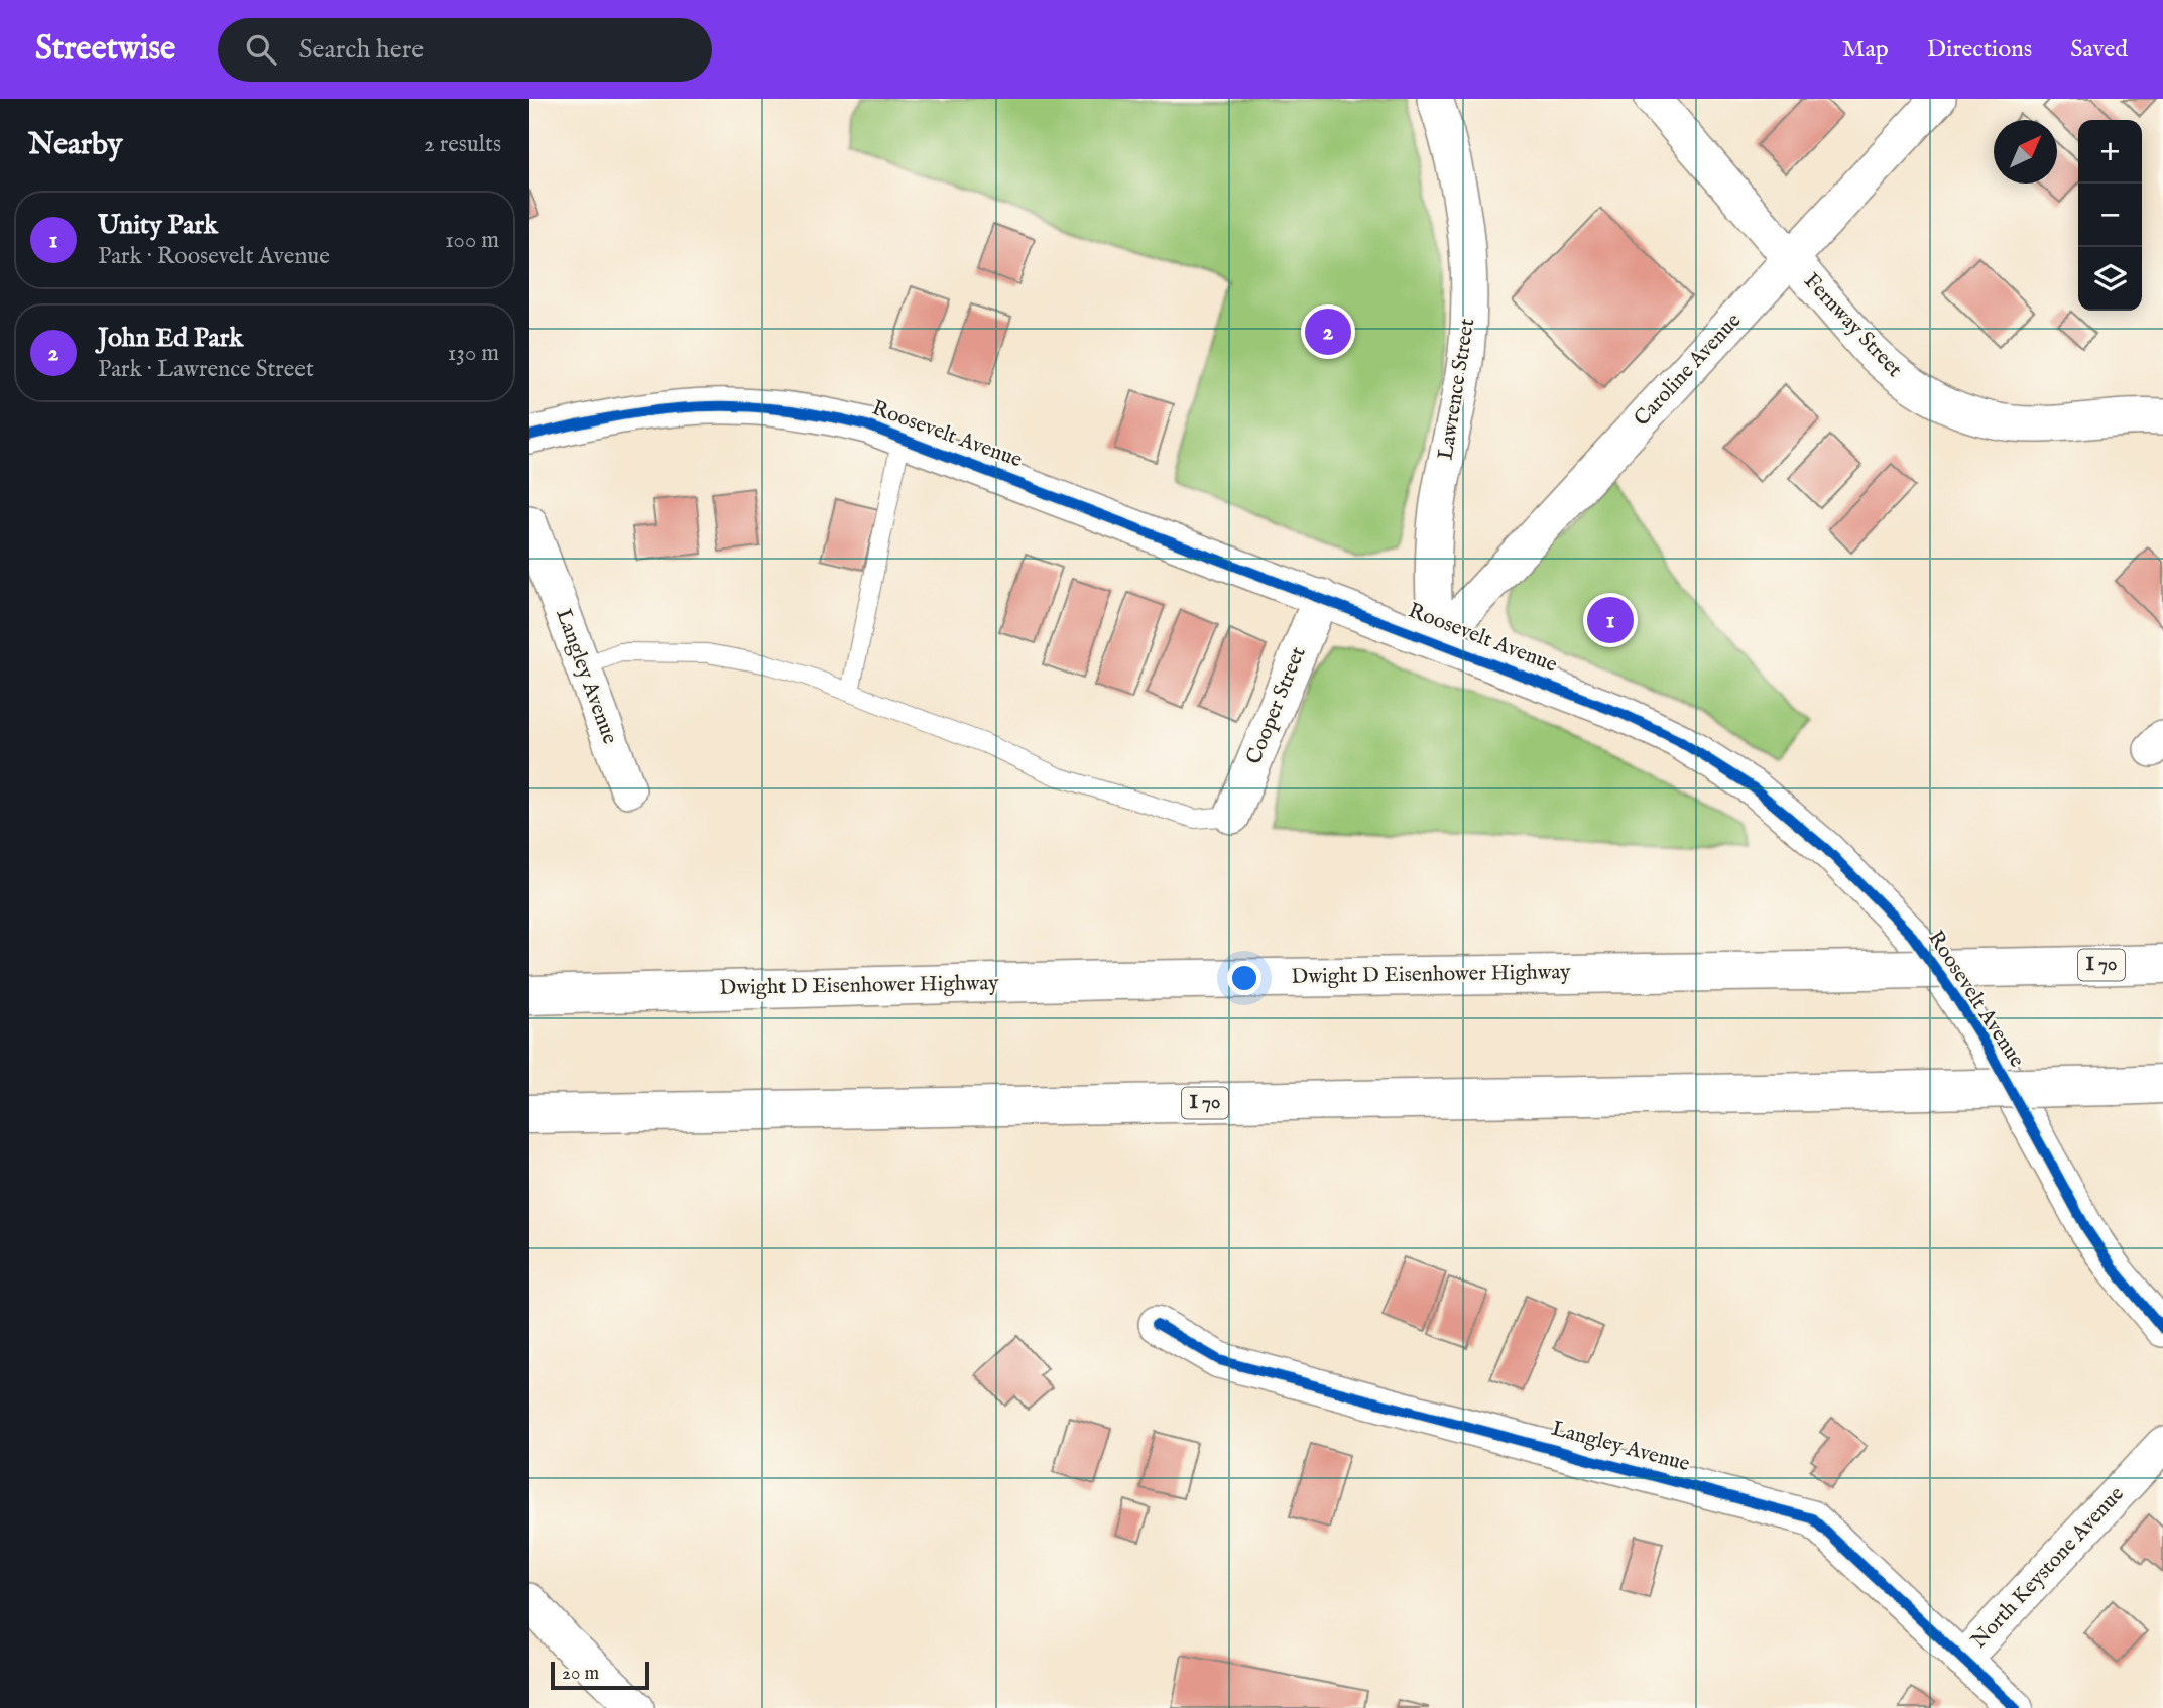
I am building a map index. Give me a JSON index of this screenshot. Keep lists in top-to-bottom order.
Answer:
{
  "streets": {
    "highway": ["I 70", "Dwight D Eisenhower Highway"],
    "street": [
      "Fernway Street",
      "Caroline Avenue",
      "Lawrence Street",
      "Roosevelt Avenue",
      "Langley Avenue",
      "Cooper Street",
      "North Keystone Avenue"
    ]
  },
  "crossings": [
    ["Fernway Street", "Caroline Avenue"],
    ["Caroline Avenue", "Lawrence Street"],
    ["Caroline Avenue", "Roosevelt Avenue"],
    ["Lawrence Street", "Roosevelt Avenue"],
    ["Roosevelt Avenue", "Cooper Street"],
    ["Langley Avenue", "North Keystone Avenue"]
  ],
  "scale_bar": "20 m",
  "north": "top right",
  "page": {
    "header": "Streetwise",
    "search": "Search here",
    "nav": ["Map", "Directions", "Saved"],
    "heading": ["Nearby", "2 results"],
    "map_buttons": ["+", "−"],
    "list": [
      {
        "mark": "1",
        "name": "Unity Park",
        "note": "Park · Roosevelt Avenue",
        "value": "100 m"
      },
      {
        "mark": "2",
        "name": "John Ed Park",
        "note": "Park · Lawrence Street",
        "value": "130 m"
      }
    ],
    "pins": ["2", "1"],
    "scale": "20 m"
  }
}
